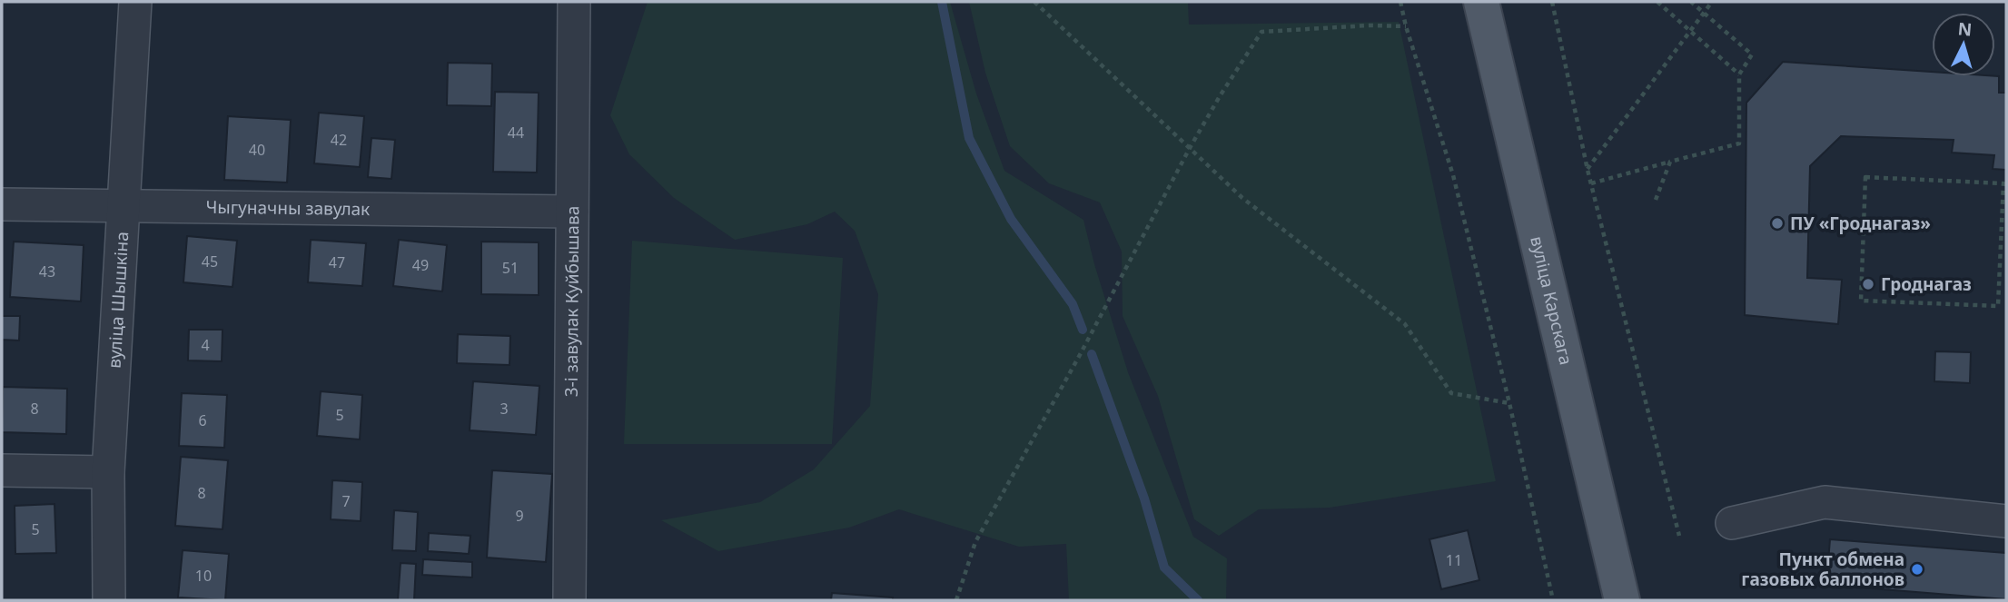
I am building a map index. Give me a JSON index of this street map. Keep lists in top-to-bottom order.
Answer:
{
  "streets": {
    "main road": ["вуліца Карскага"],
    "street": ["Чыгуначны завулак", "вуліца Шышкіна", "3-і завулак Куйбышава"]
  },
  "crossings": [
    ["Чыгуначны завулак", "вуліца Шышкіна"],
    ["Чыгуначны завулак", "3-і завулак Куйбышава"]
  ],
  "places": ["ПУ «Гроднагаз»", "Гроднагаз", "Пункт обмена газовых баллонов"],
  "house_numbers": [
    "44",
    "42",
    "40",
    "45",
    "47",
    "49",
    "51",
    "43",
    "4",
    "8",
    "3",
    "5",
    "6",
    "8",
    "7",
    "9",
    "5",
    "11",
    "10"
  ],
  "north": "top"
}
